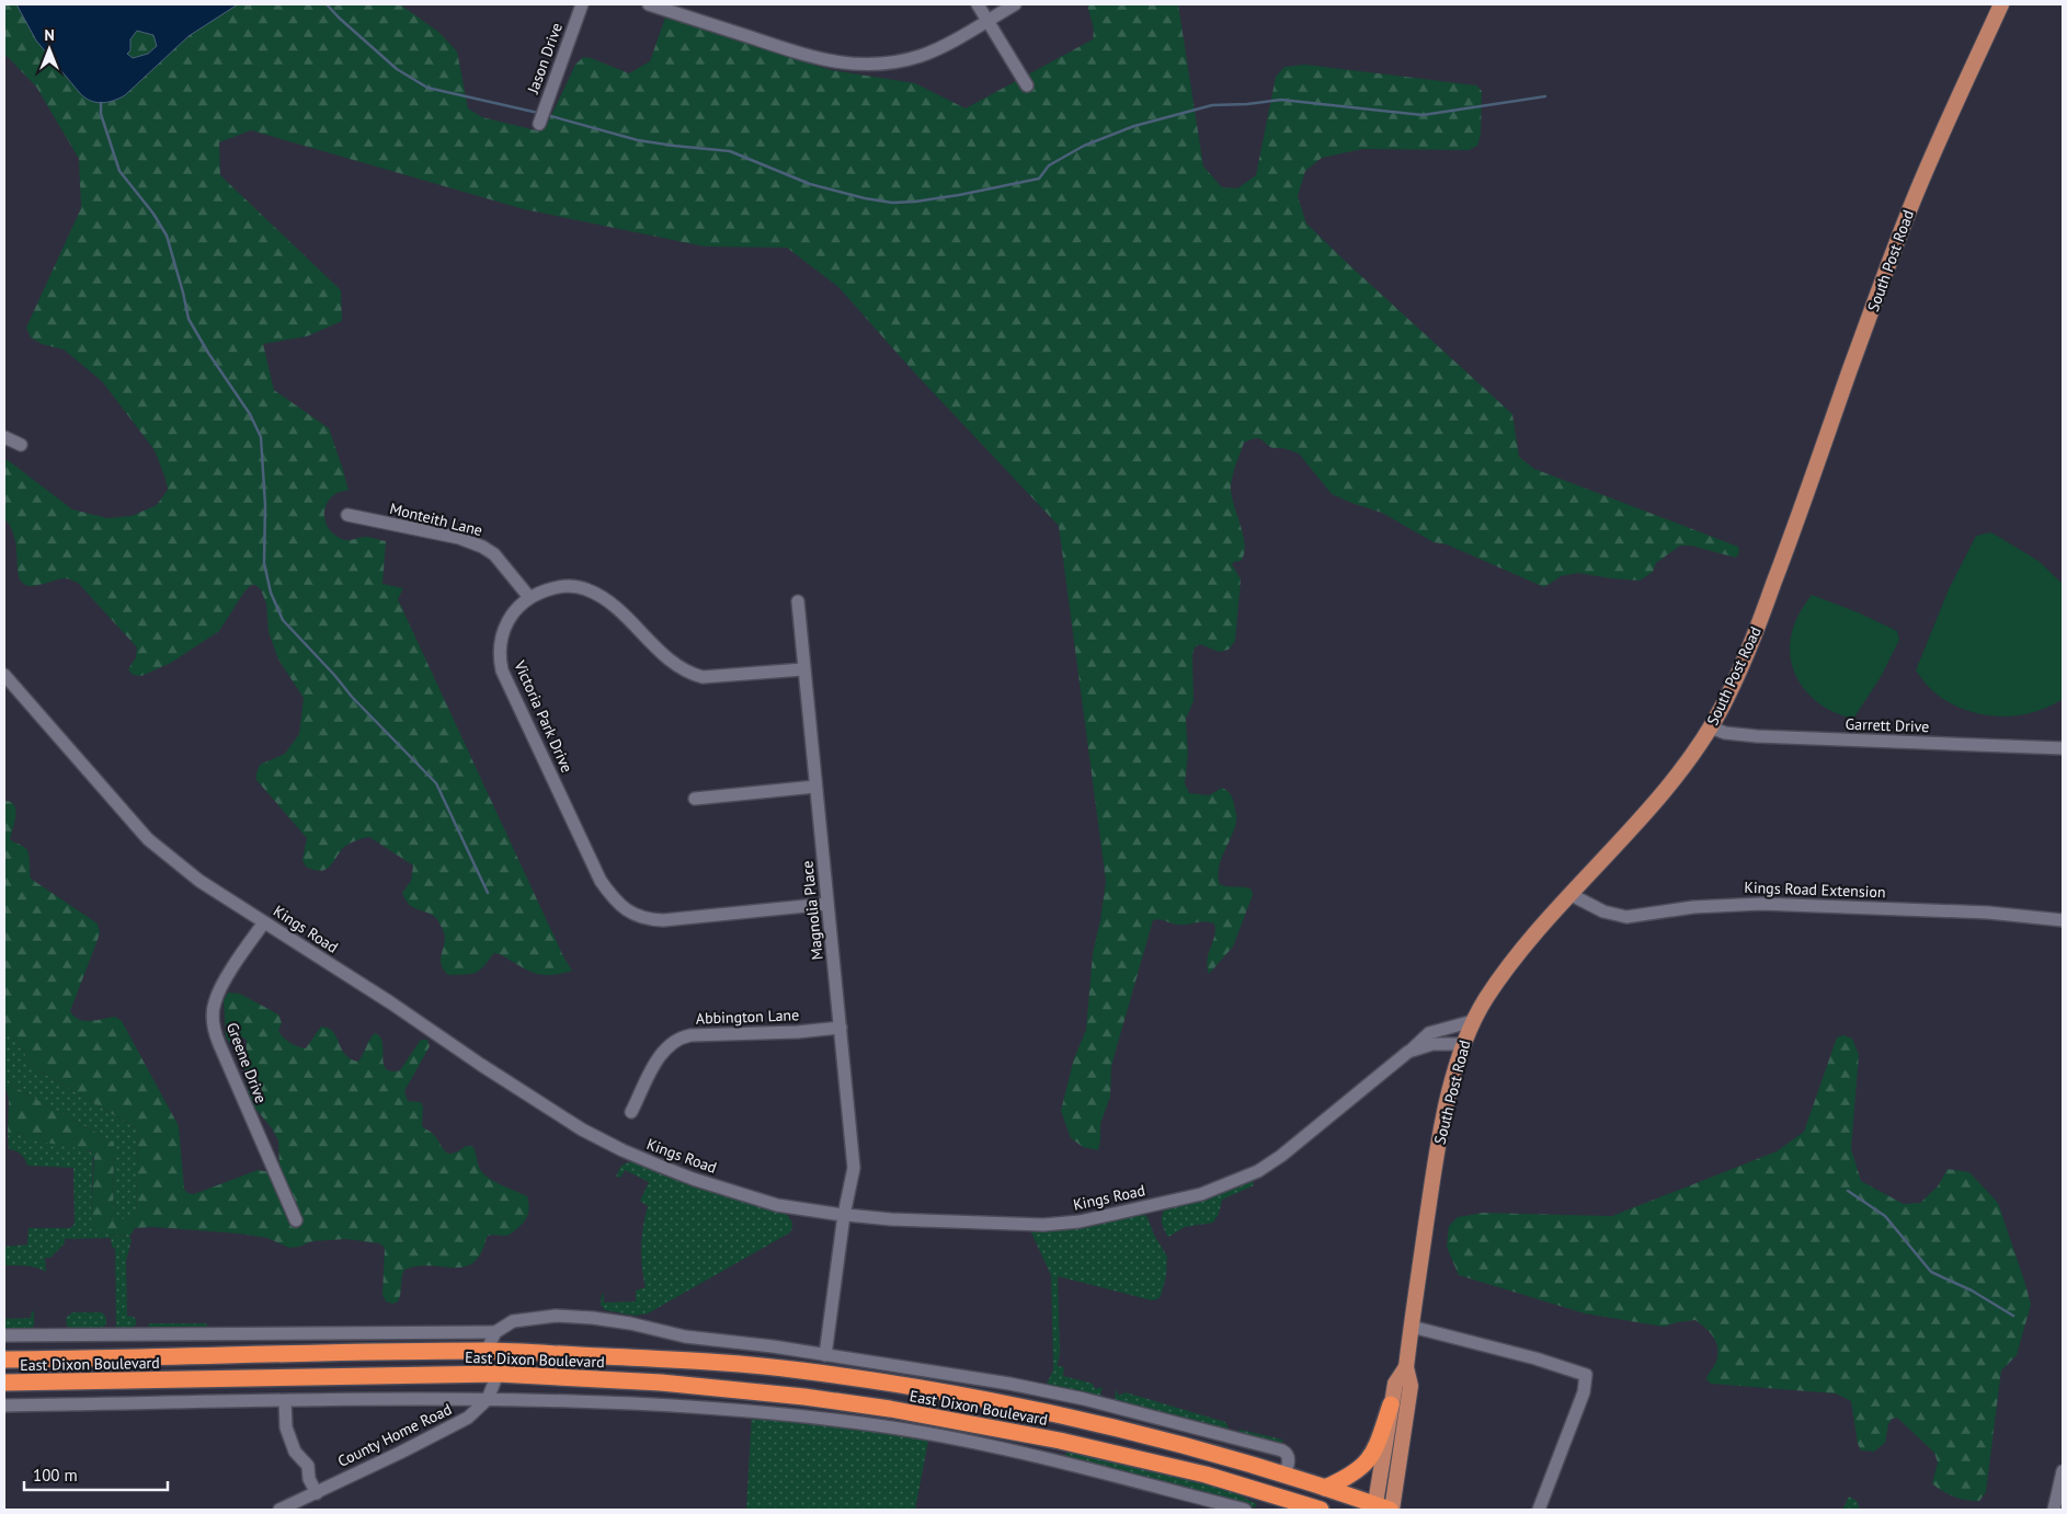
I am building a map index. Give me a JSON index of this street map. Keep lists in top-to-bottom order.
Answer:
{
  "streets": {
    "highway": ["East Dixon Boulevard"],
    "main road": ["South Post Road"],
    "street": [
      "Jason Drive",
      "Monteith Lane",
      "Victoria Park Drive",
      "Garrett Drive",
      "Kings Road Extension",
      "Magnolia Place",
      "Kings Road",
      "Abbington Lane",
      "Greene Drive",
      "County Home Road"
    ]
  },
  "crossings": [
    ["South Post Road", "Garrett Drive"],
    ["South Post Road", "Kings Road Extension"],
    ["South Post Road", "Kings Road"],
    ["South Post Road", "East Dixon Boulevard"],
    ["Monteith Lane", "Victoria Park Drive"],
    ["Victoria Park Drive", "Magnolia Place"],
    ["Magnolia Place", "Kings Road"],
    ["Magnolia Place", "Abbington Lane"],
    ["Magnolia Place", "East Dixon Boulevard"],
    ["Kings Road", "Greene Drive"],
    ["East Dixon Boulevard", "County Home Road"]
  ],
  "scale_bar": "100 m",
  "north": "top"
}
